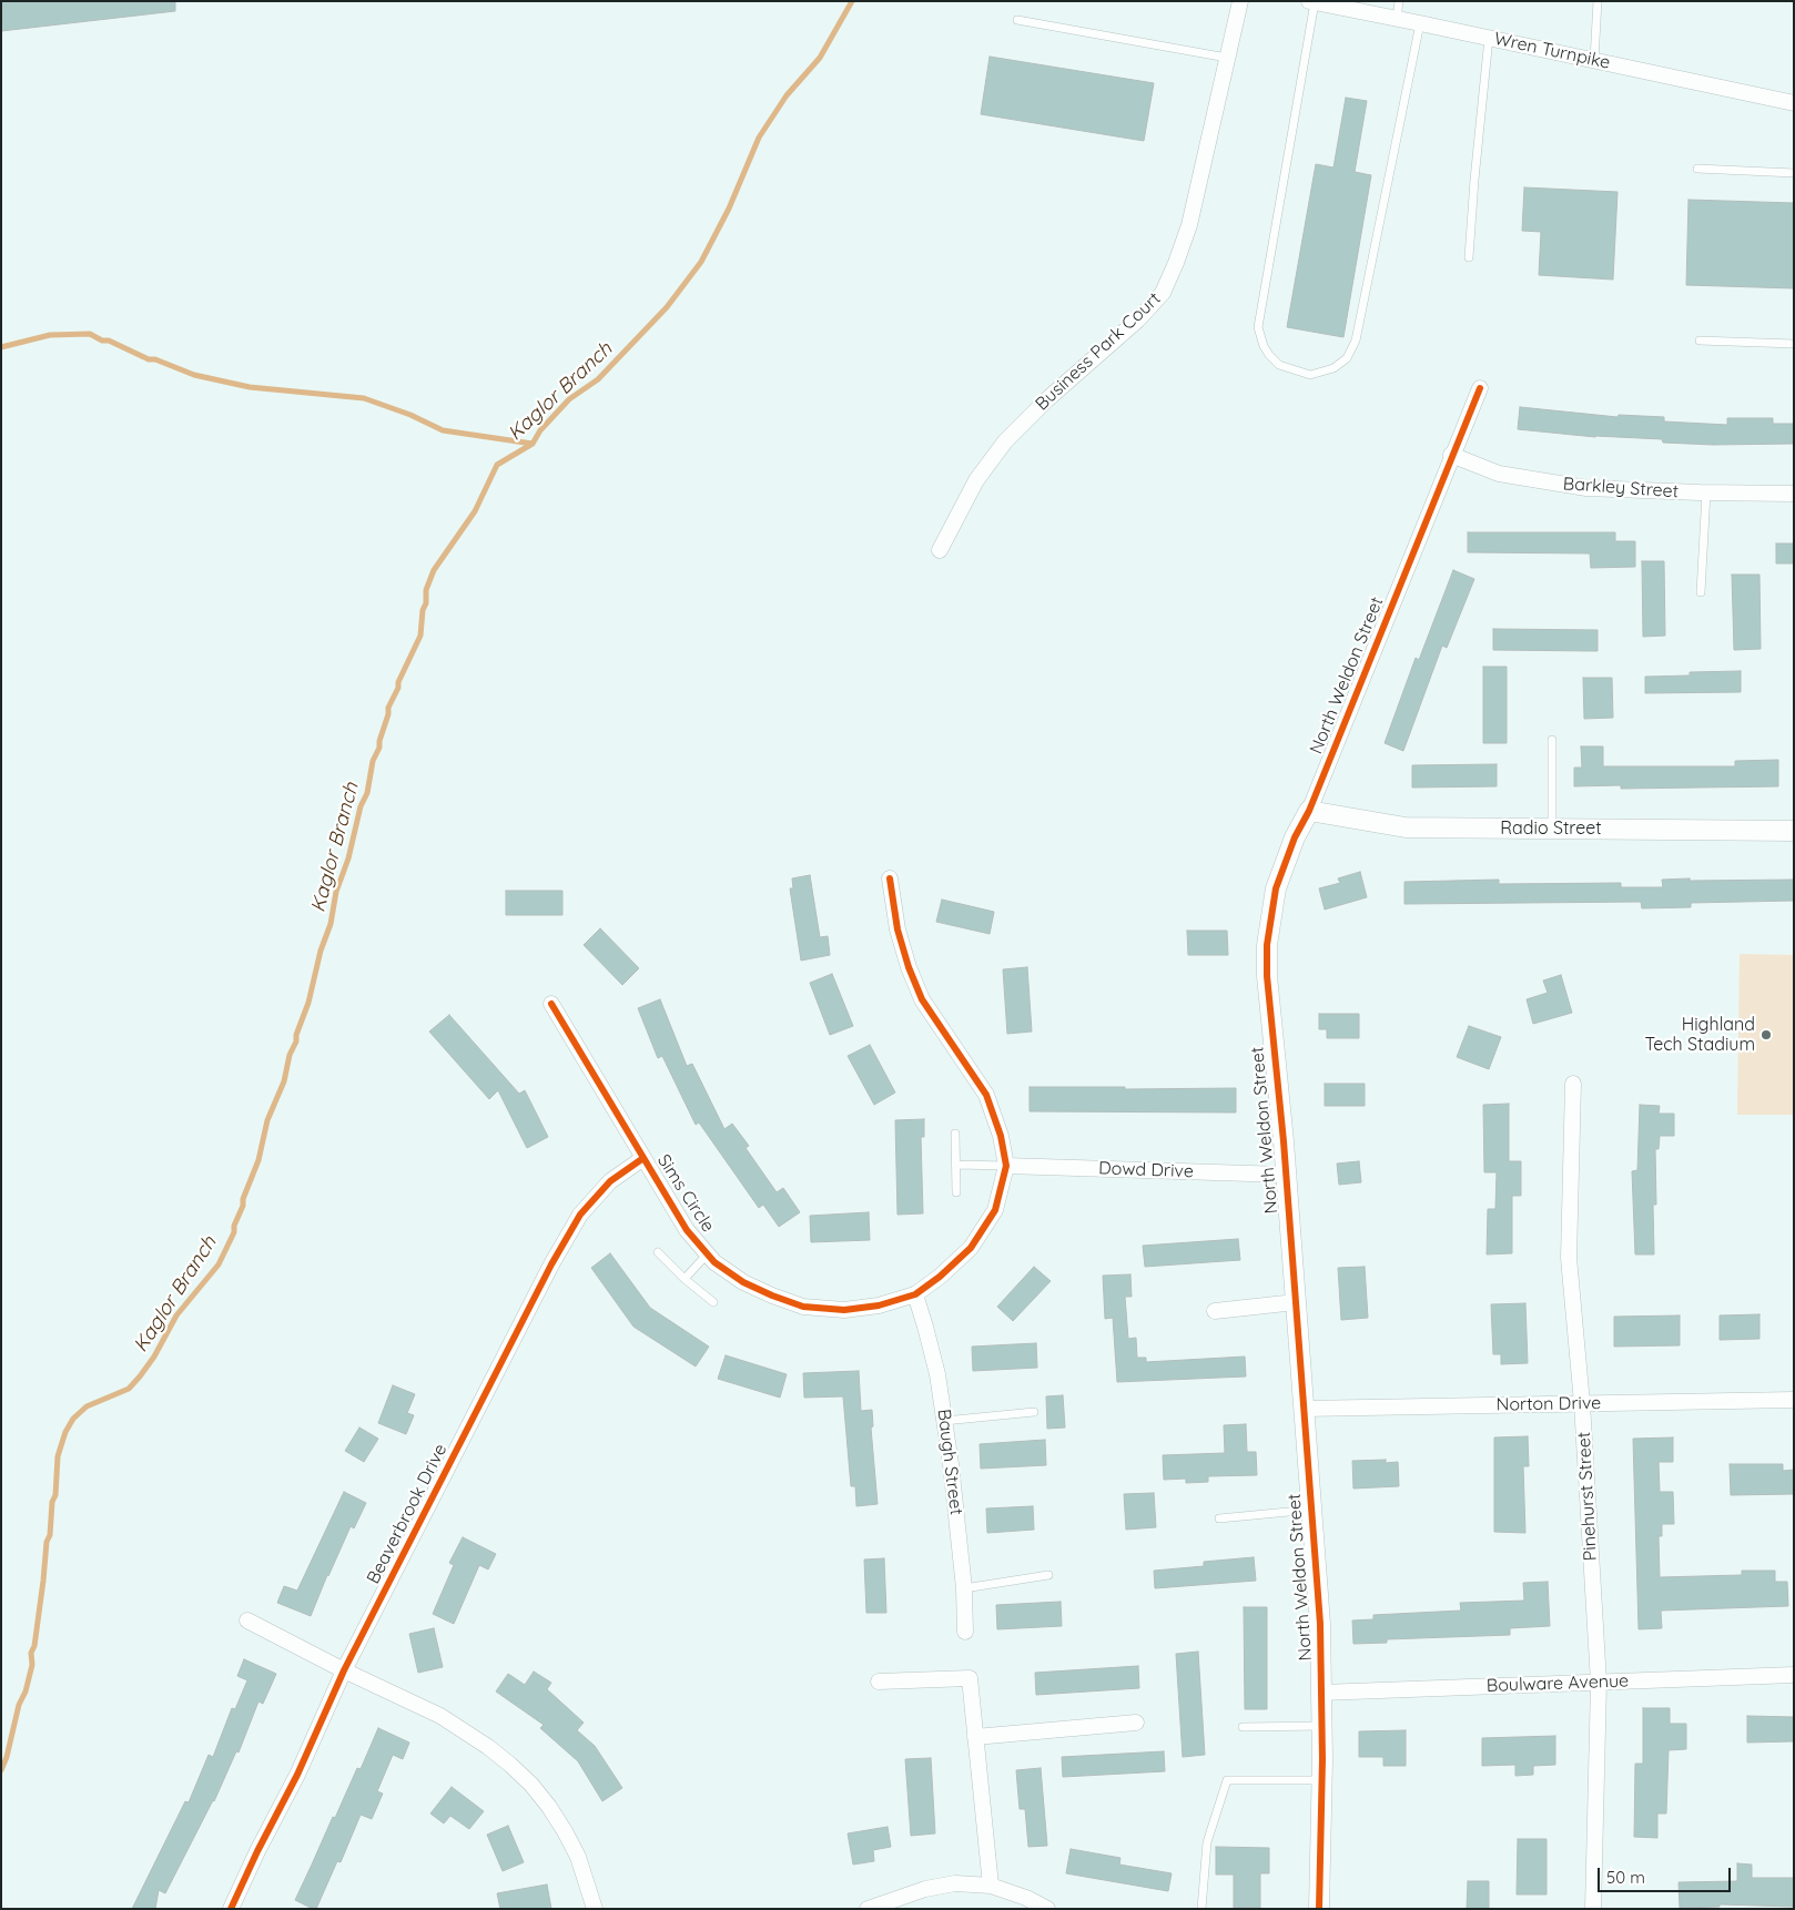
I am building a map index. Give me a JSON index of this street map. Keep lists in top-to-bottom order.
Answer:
{
  "streets": {
    "street": [
      "Wren Turnpike",
      "Business Park Court",
      "Barkley Street",
      "North Weldon Street",
      "Radio Street",
      "Dowd Drive",
      "Sims Circle",
      "Norton Drive",
      "Baugh Street",
      "Pinehurst Street",
      "Beaverbrook Drive",
      "Boulware Avenue"
    ]
  },
  "crossings": [
    ["Barkley Street", "North Weldon Street"],
    ["North Weldon Street", "Radio Street"],
    ["North Weldon Street", "Dowd Drive"],
    ["North Weldon Street", "Norton Drive"],
    ["North Weldon Street", "Boulware Avenue"],
    ["Dowd Drive", "Sims Circle"],
    ["Sims Circle", "Baugh Street"],
    ["Sims Circle", "Beaverbrook Drive"],
    ["Norton Drive", "Pinehurst Street"],
    ["Pinehurst Street", "Boulware Avenue"]
  ],
  "water": ["Kaglor Branch"],
  "places": ["Highland Tech Stadium"],
  "scale_bar": "50 m"
}
